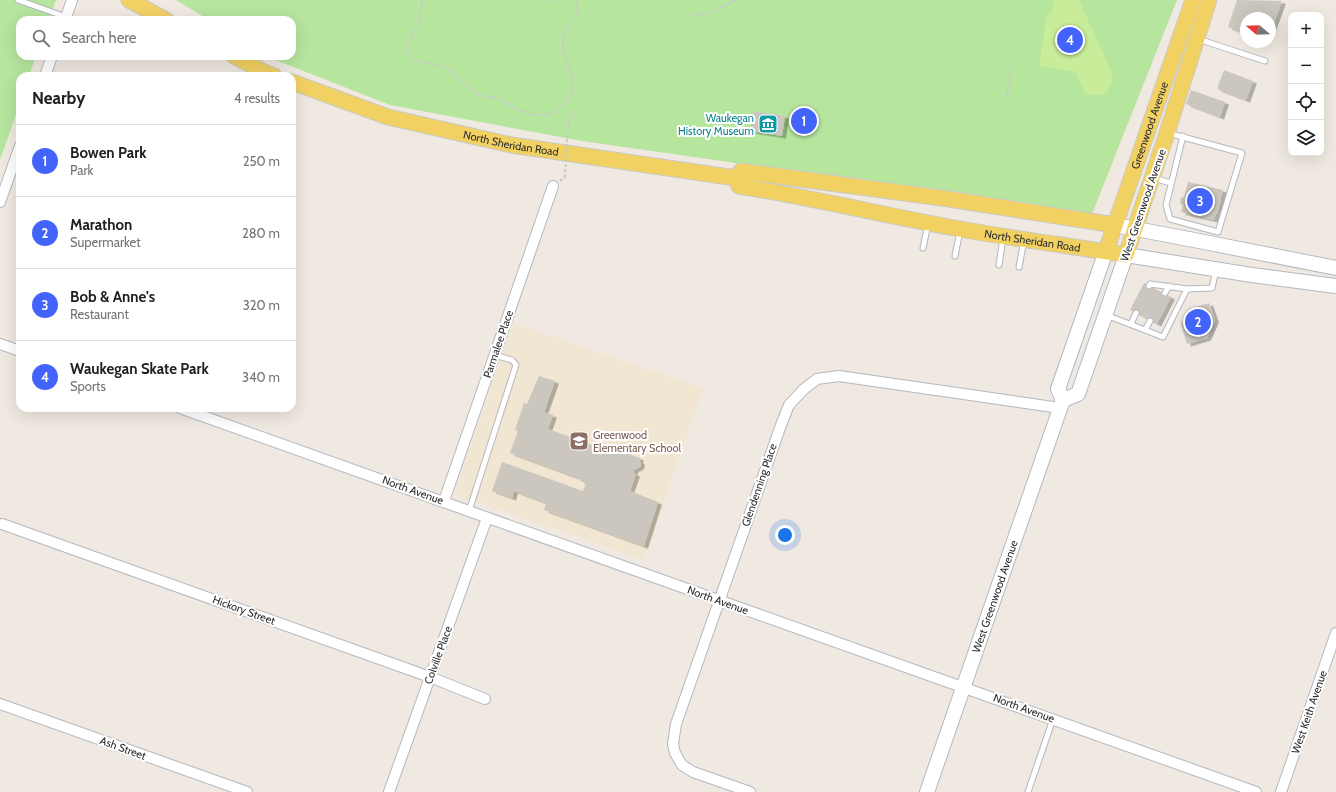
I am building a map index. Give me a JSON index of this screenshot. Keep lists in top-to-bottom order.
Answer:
{
  "streets": {
    "main road": ["Greenwood Avenue", "North Sheridan Road", "West Greenwood Avenue"],
    "street": [
      "Parmalee Place",
      "Glendenning Place",
      "North Avenue",
      "Hickory Street",
      "Colville Place",
      "West Keith Avenue",
      "Ash Street"
    ]
  },
  "crossings": [
    ["Greenwood Avenue", "North Sheridan Road"],
    ["Greenwood Avenue", "West Greenwood Avenue"],
    ["North Sheridan Road", "West Greenwood Avenue"],
    ["West Greenwood Avenue", "Glendenning Place"],
    ["West Greenwood Avenue", "North Avenue"],
    ["Parmalee Place", "North Avenue"],
    ["Glendenning Place", "North Avenue"],
    ["North Avenue", "Colville Place"],
    ["Hickory Street", "Colville Place"]
  ],
  "places": {
    "museum": ["Waukegan History Museum"],
    "school or university": ["Greenwood Elementary School"]
  },
  "north": "left",
  "page": {
    "map_buttons": ["+", "−"],
    "search": "Search here",
    "pins": [
      "4",
      "1",
      "3",
      "2"
    ],
    "heading": ["Nearby", "4 results"],
    "list": [
      {
        "mark": "1",
        "name": "Bowen Park",
        "note": "Park",
        "value": "250 m"
      },
      {
        "mark": "2",
        "name": "Marathon",
        "note": "Supermarket",
        "value": "280 m"
      },
      {
        "mark": "3",
        "name": "Bob & Anne's",
        "note": "Restaurant",
        "value": "320 m"
      },
      {
        "mark": "4",
        "name": "Waukegan Skate Park",
        "note": "Sports",
        "value": "340 m"
      }
    ]
  }
}
